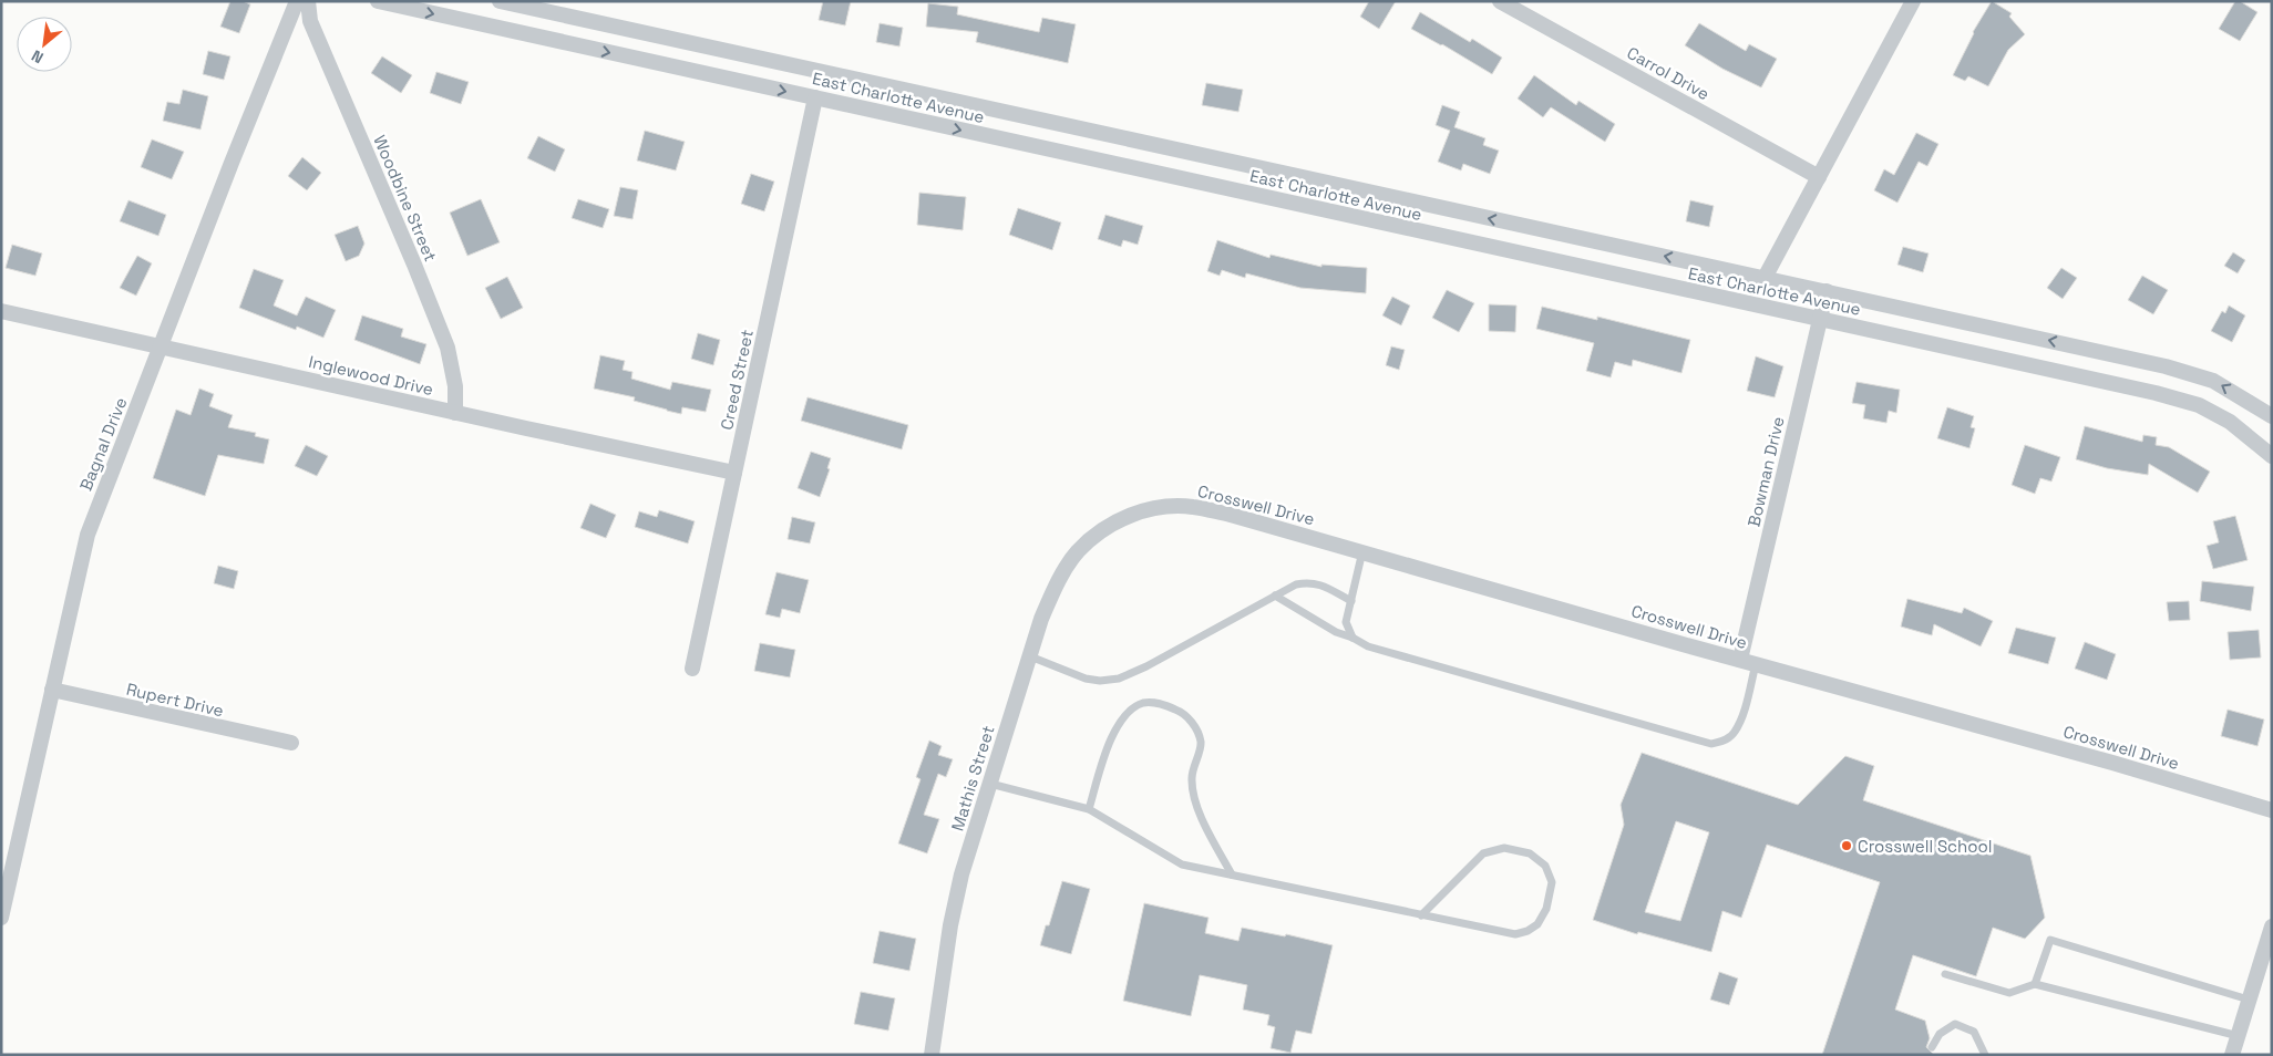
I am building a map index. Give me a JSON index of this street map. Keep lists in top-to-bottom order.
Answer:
{
  "streets": {
    "street": [
      "Carrol Drive",
      "East Charlotte Avenue",
      "Woodbine Street",
      "Inglewood Drive",
      "Creed Street",
      "Bagnal Drive",
      "Bowman Drive",
      "Crosswell Drive",
      "Rupert Drive",
      "Mathis Street"
    ]
  },
  "crossings": [
    ["East Charlotte Avenue", "Creed Street"],
    ["East Charlotte Avenue", "Bowman Drive"],
    ["Woodbine Street", "Inglewood Drive"],
    ["Inglewood Drive", "Creed Street"],
    ["Inglewood Drive", "Bagnal Drive"],
    ["Bagnal Drive", "Rupert Drive"],
    ["Bowman Drive", "Crosswell Drive"],
    ["Crosswell Drive", "Mathis Street"]
  ],
  "places": ["Crosswell School"],
  "north": "bottom left"
}
